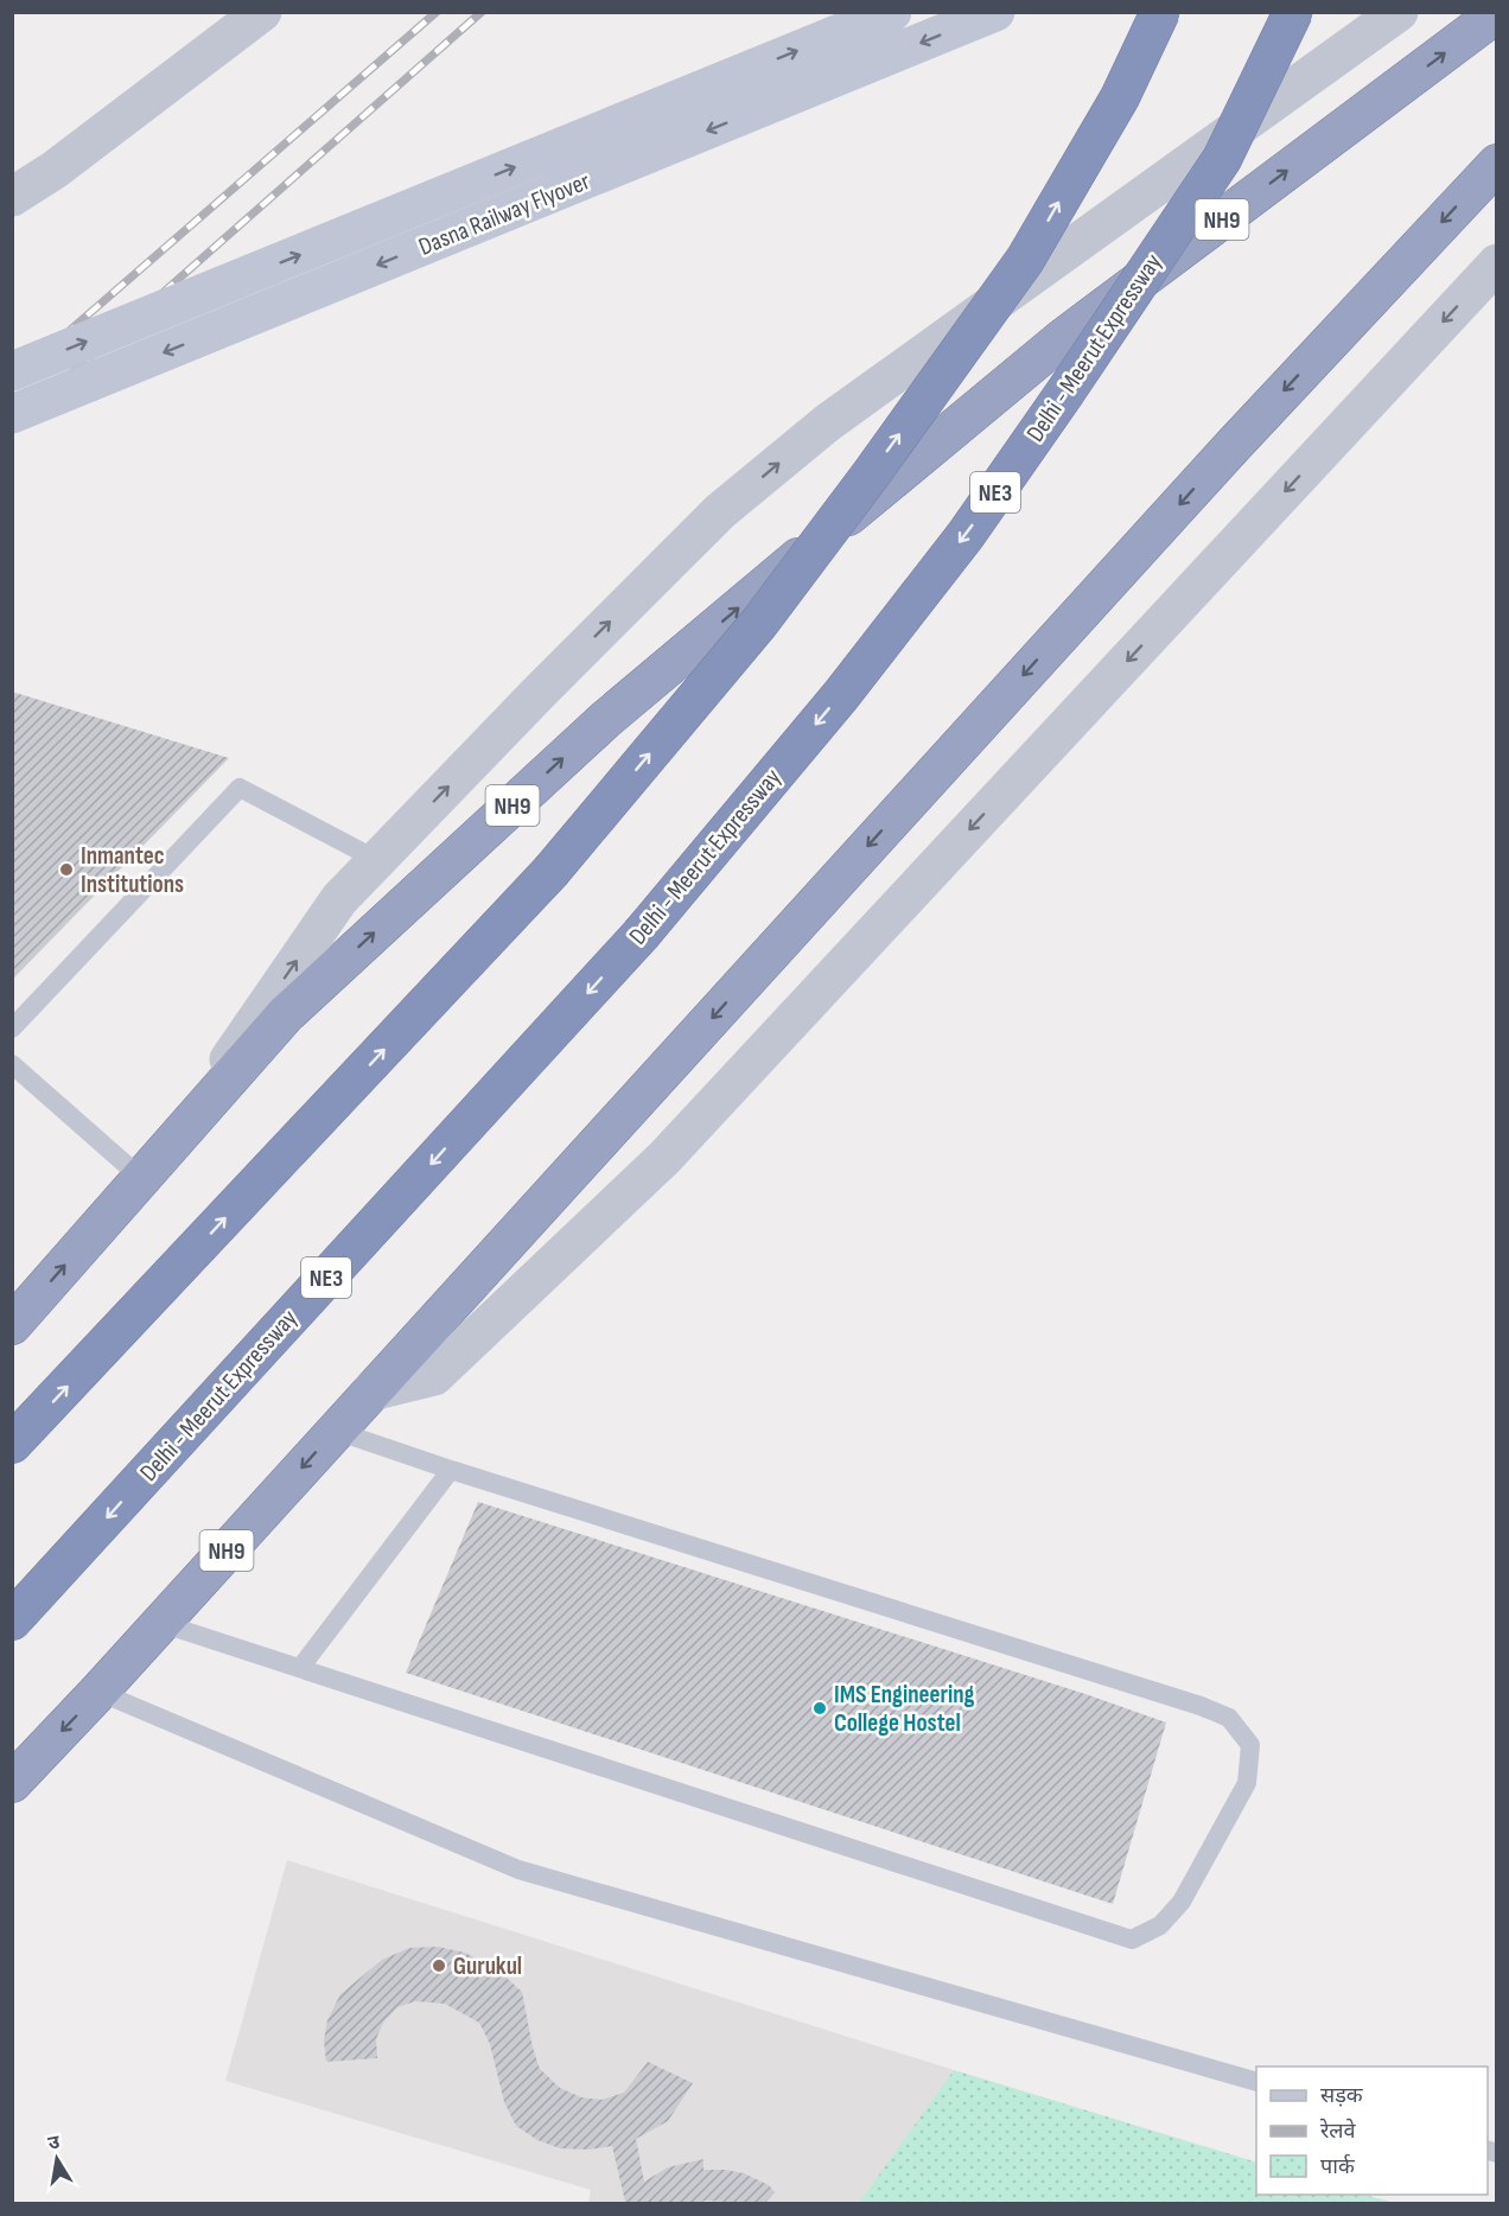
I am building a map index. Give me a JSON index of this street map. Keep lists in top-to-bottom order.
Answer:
{
  "streets": {
    "highway": ["NH9", "Delhi - Meerut Expressway", "NE3"],
    "main road": ["Dasna Railway Flyover"]
  },
  "places": ["Inmantec Institutions", "IMS Engineering College Hostel", "Gurukul"],
  "legend": ["सड़क", "रेलवे", "पार्क"],
  "north": "top"
}
